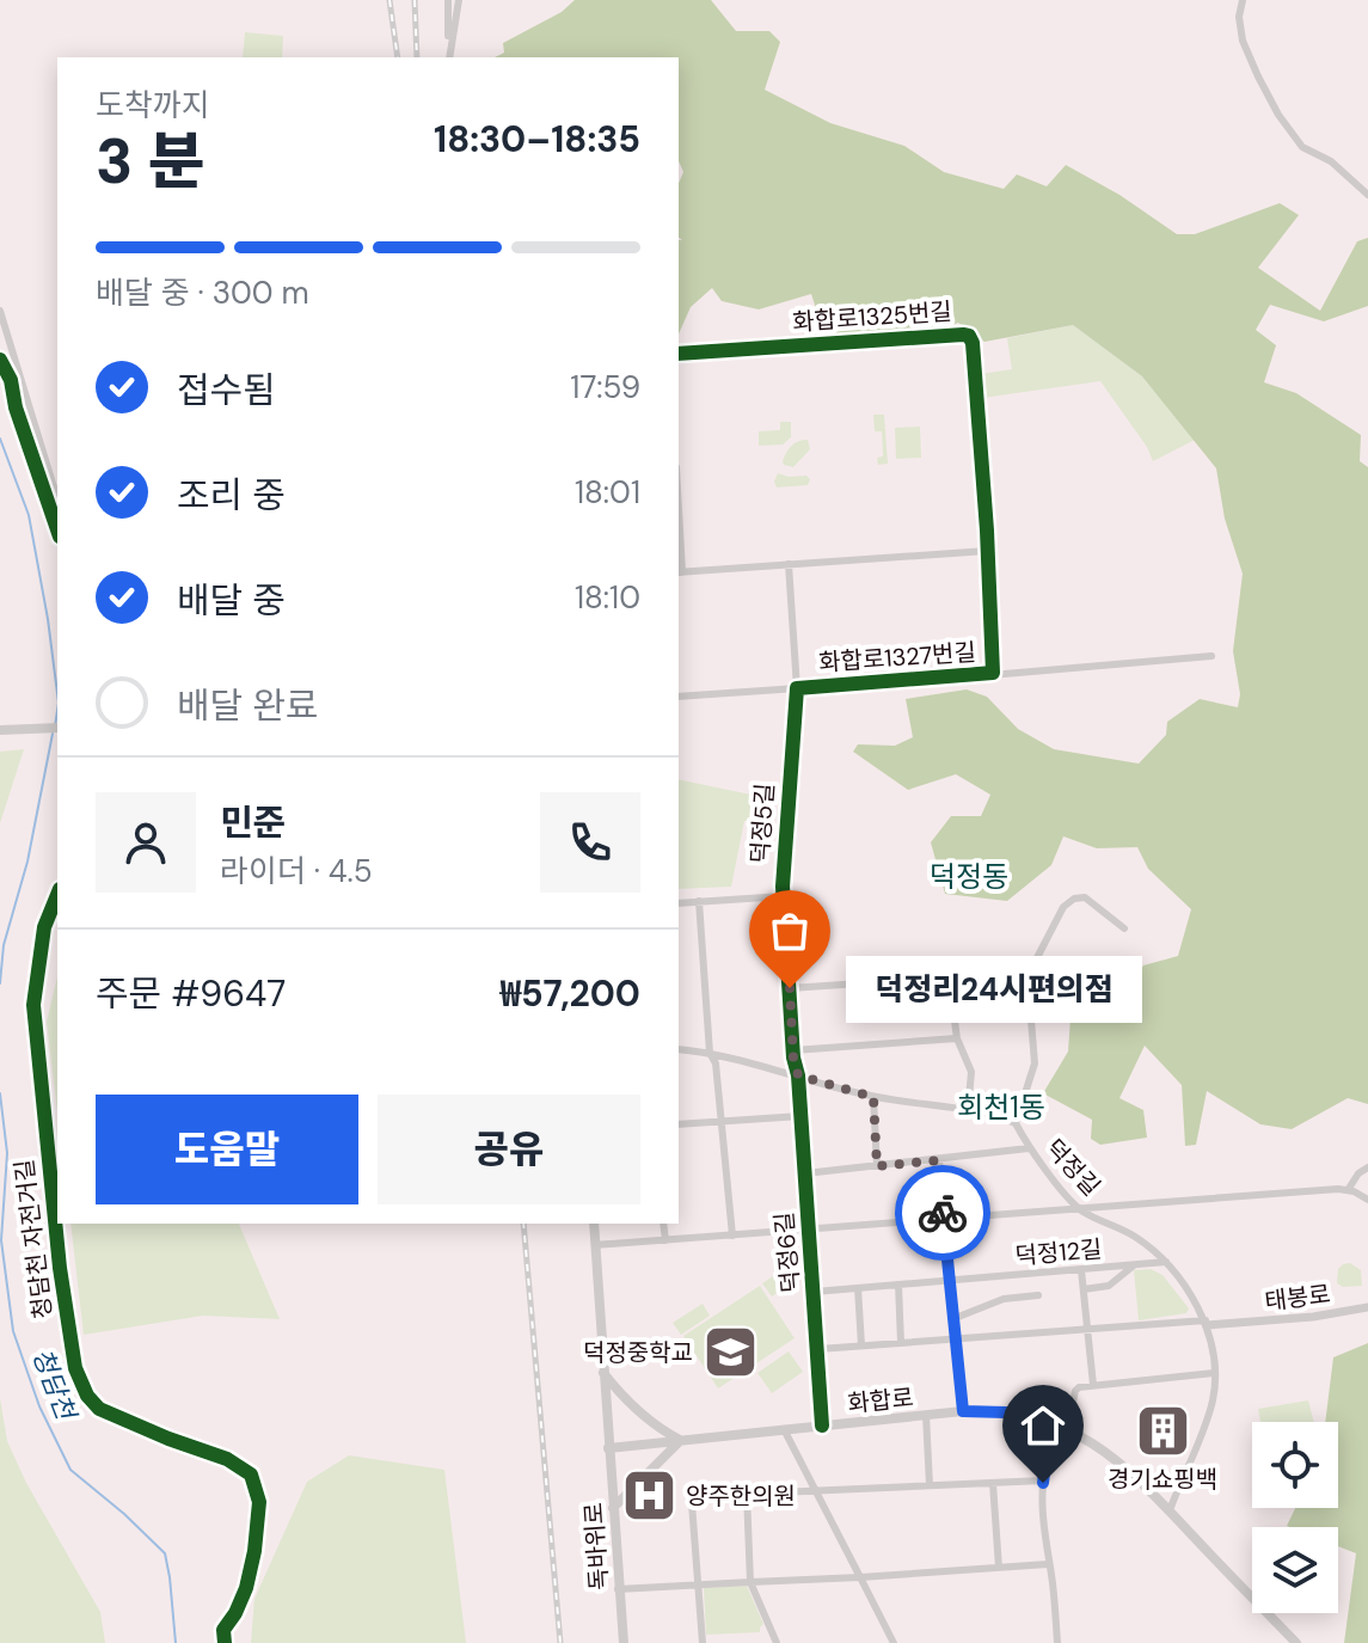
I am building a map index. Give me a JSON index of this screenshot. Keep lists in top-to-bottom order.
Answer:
{
  "streets": {
    "main road": ["화합로", "독바위로"],
    "street": [
      "화합로1325번길",
      "화합로1327번길",
      "덕정5길",
      "덕정길",
      "덕정6길",
      "덕정12길",
      "태봉로"
    ],
    "cycle path": ["청담천 자전거길"]
  },
  "crossings": [
    ["화합로1325번길", "화합로1327번길"],
    ["화합로1327번길", "덕정5길"],
    ["덕정5길", "덕정6길"],
    ["덕정길", "덕정12길"],
    ["덕정길", "태봉로"],
    ["덕정길", "화합로"],
    ["덕정6길", "덕정12길"],
    ["덕정6길", "화합로"],
    ["화합로", "독바위로"]
  ],
  "districts": ["덕정동", "회천1동"],
  "water": ["청담천"],
  "places": {
    "other": ["덕정리24시편의점"],
    "school or university": ["덕정중학교"],
    "building": ["경기쇼핑백"],
    "hospital": ["양주한의원"]
  },
  "page": {
    "heading": ["3 분", "도착까지", "18:30–18:35"],
    "panel": [
      "민준",
      "라이더 · 4.5",
      "주문 #9647",
      "₩57,200"
    ],
    "bar": "배달 중 · 300 m",
    "list": [
      ["접수됨", "17:59"],
      ["조리 중", "18:01"],
      ["배달 중", "18:10"],
      "배달 완료"
    ],
    "bubble": "덕정리24시편의점",
    "buttons": ["도움말", "공유"]
  }
}
